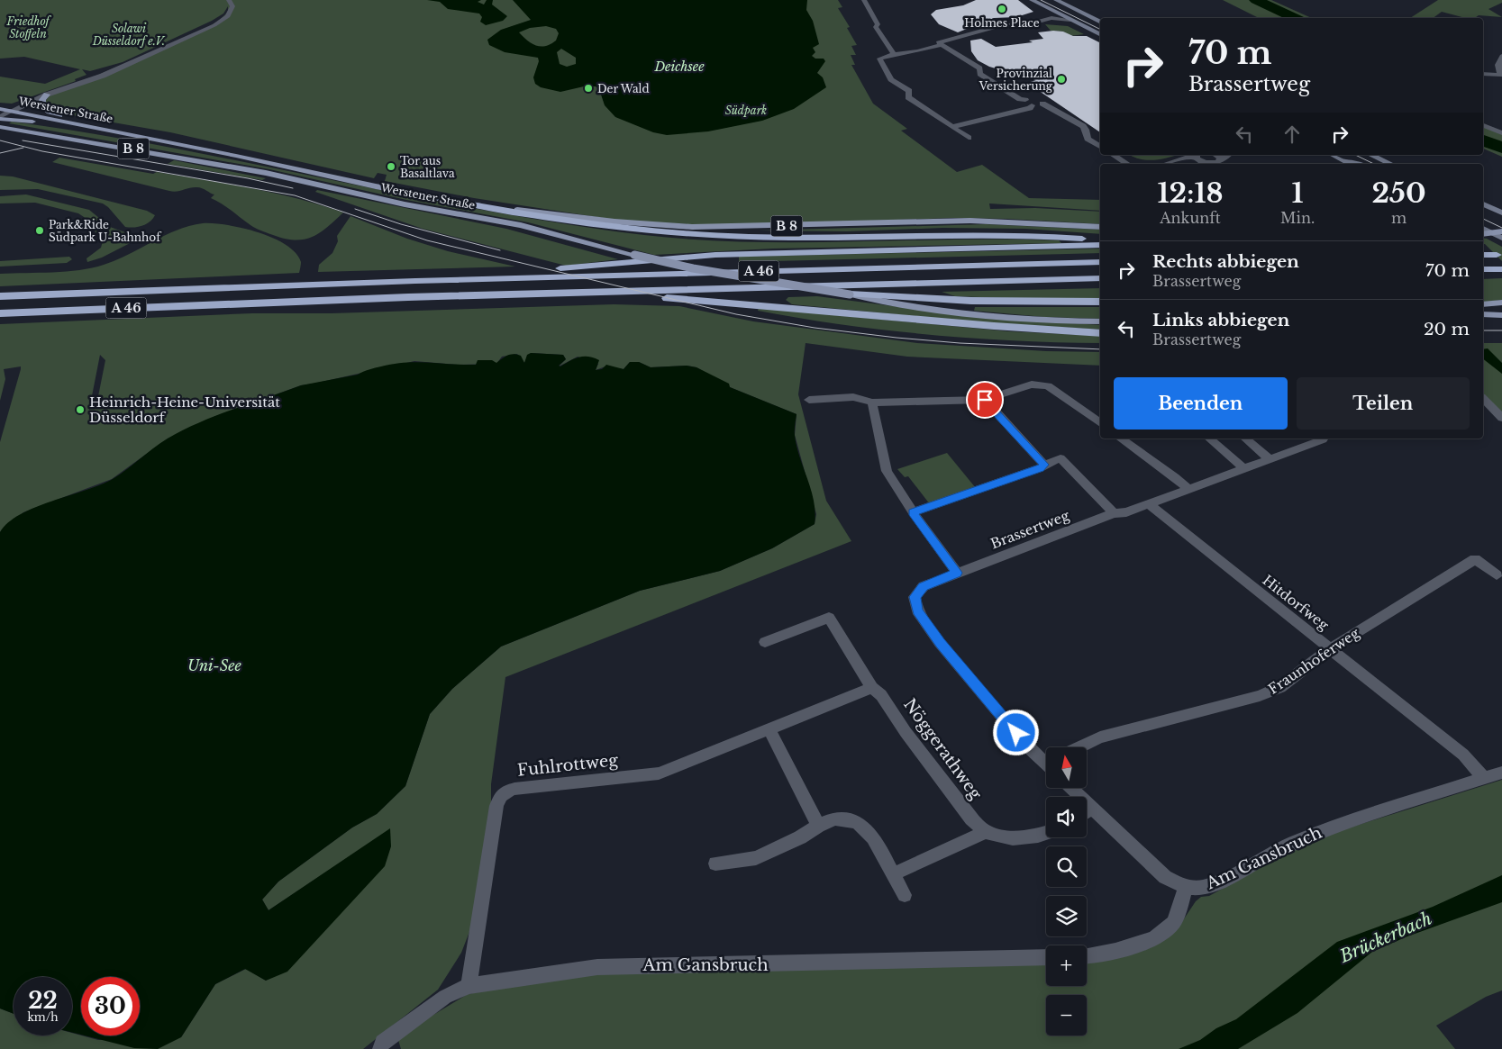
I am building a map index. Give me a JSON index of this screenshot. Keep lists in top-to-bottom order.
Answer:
{
  "streets": {
    "highway": ["A 46"],
    "main road": ["Werstener Straße", "B 8"],
    "street": [
      "Brassertweg",
      "Hitdorfweg",
      "Fraunhoferweg",
      "Nöggerathweg",
      "Fuhlrottweg",
      "Am Gansbruch"
    ]
  },
  "crossings": [
    ["Werstener Straße", "B 8"],
    ["Brassertweg", "Hitdorfweg"],
    ["Hitdorfweg", "Fraunhoferweg"],
    ["Hitdorfweg", "Am Gansbruch"],
    ["Fuhlrottweg", "Am Gansbruch"]
  ],
  "water": ["Deichsee", "Uni-See", "Brückerbach"],
  "parks": ["Friedhof Stoffeln", "Solawi Düsseldorf e.V.", "Südpark"],
  "places": [
    "Holmes Place",
    "Provinzial Versicherung",
    "Der Wald",
    "Tor aus Basaltlava",
    "Park&Ride Südpark U-Bahnhof",
    "Heinrich-Heine-Universität Düsseldorf"
  ],
  "north": "top",
  "page": {
    "turn": ["70 m", "Brassertweg"],
    "eta": [
      "12:18",
      "Ankunft",
      "1",
      "Min.",
      "250",
      "m"
    ],
    "list": [
      {
        "name": "Rechts abbiegen",
        "note": "Brassertweg",
        "value": "70 m"
      },
      {
        "name": "Links abbiegen",
        "note": "Brassertweg",
        "value": "20 m"
      }
    ],
    "buttons": ["Beenden", "Teilen"],
    "map_buttons": ["+", "−"],
    "speed": "22 km/h",
    "limit": "30"
  }
}
